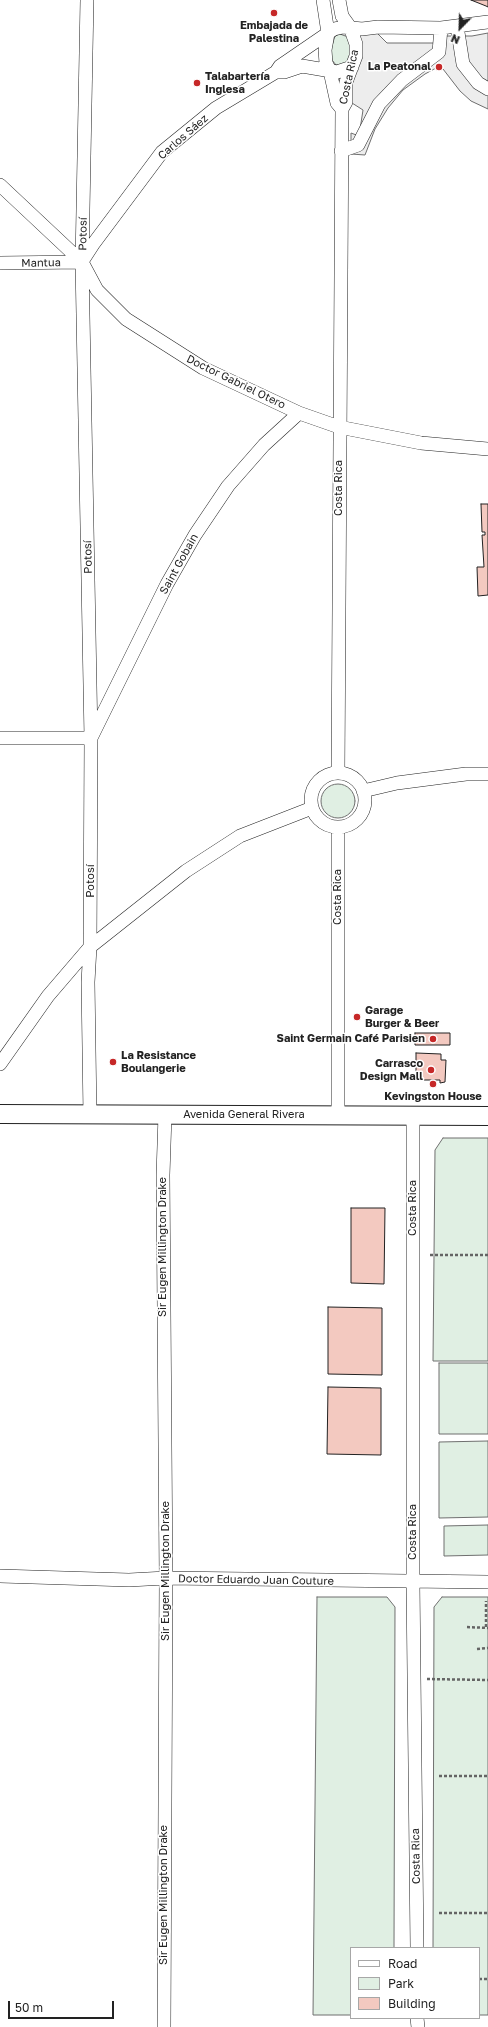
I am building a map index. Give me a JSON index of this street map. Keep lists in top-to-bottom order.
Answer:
{
  "streets": {
    "main road": ["Avenida General Rivera"],
    "street": [
      "Costa Rica",
      "Carlos Sáez",
      "Potosí",
      "Mantua",
      "Doctor Gabriel Otero",
      "Saint Gobain",
      "Sir Eugen Millington Drake",
      "Doctor Eduardo Juan Couture"
    ]
  },
  "crossings": [
    ["Costa Rica", "Carlos Sáez"],
    ["Costa Rica", "Doctor Gabriel Otero"],
    ["Costa Rica", "Avenida General Rivera"],
    ["Costa Rica", "Doctor Eduardo Juan Couture"],
    ["Carlos Sáez", "Potosí"],
    ["Carlos Sáez", "Mantua"],
    ["Carlos Sáez", "Doctor Gabriel Otero"],
    ["Potosí", "Mantua"],
    ["Potosí", "Doctor Gabriel Otero"],
    ["Potosí", "Saint Gobain"],
    ["Potosí", "Avenida General Rivera"],
    ["Mantua", "Doctor Gabriel Otero"],
    ["Doctor Gabriel Otero", "Saint Gobain"],
    ["Avenida General Rivera", "Sir Eugen Millington Drake"],
    ["Sir Eugen Millington Drake", "Doctor Eduardo Juan Couture"]
  ],
  "places": [
    "Embajada de Palestina",
    "La Peatonal",
    "Talabartería Inglesa",
    "Garage Burger & Beer",
    "Saint Germain Café Parisien",
    "La Resistance Boulangerie",
    "Carrasco Design Mall",
    "Kevingston House"
  ],
  "legend": ["Road", "Park", "Building"],
  "scale_bar": "50 m",
  "north": "bottom left"
}
